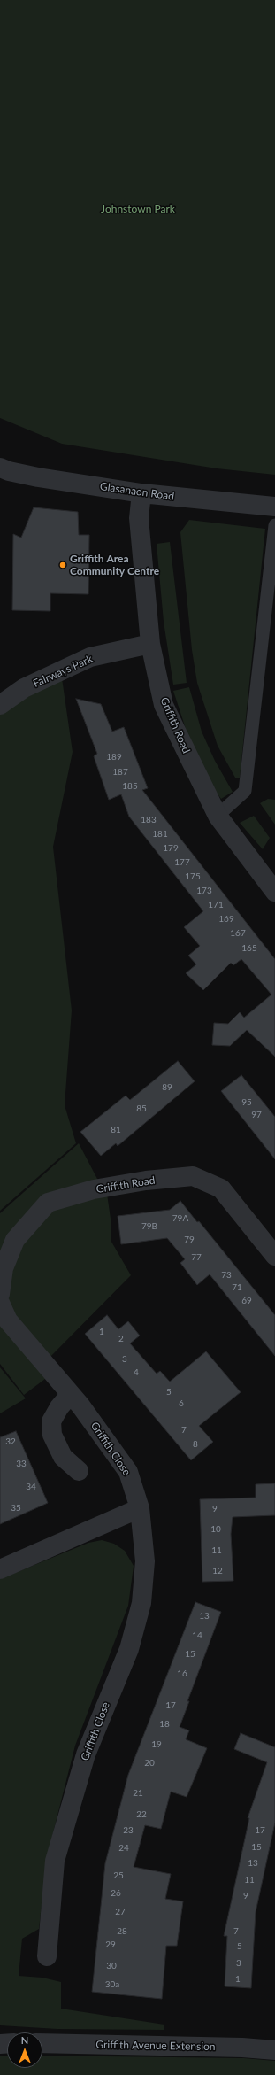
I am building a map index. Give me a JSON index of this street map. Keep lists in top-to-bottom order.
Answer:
{
  "streets": {
    "street": [
      "Glasanaon Road",
      "Fairways Park",
      "Griffith Road",
      "Griffith Close",
      "Griffith Avenue Extension"
    ]
  },
  "crossings": [
    ["Glasanaon Road", "Griffith Road"],
    ["Fairways Park", "Griffith Road"]
  ],
  "parks": ["Johnstown Park"],
  "places": ["Griffith Area Community Centre"],
  "house_numbers": [
    "189",
    "187",
    "185",
    "183",
    "181",
    "179",
    "177",
    "175",
    "173",
    "171",
    "169",
    "167",
    "165",
    "89",
    "95",
    "85",
    "97",
    "81",
    "79A",
    "79B",
    "79",
    "77",
    "73",
    "71",
    "69",
    "1",
    "2",
    "3",
    "4",
    "5",
    "6",
    "7",
    "32",
    "8",
    "33",
    "34",
    "35",
    "9",
    "10",
    "11",
    "12",
    "13",
    "14",
    "15",
    "16",
    "17",
    "18",
    "19",
    "20",
    "21",
    "22",
    "23",
    "17",
    "15",
    "24",
    "13",
    "25",
    "11",
    "26",
    "9",
    "27",
    "28",
    "7",
    "29",
    "5",
    "3",
    "30",
    "1",
    "30a"
  ],
  "north": "top"
}
